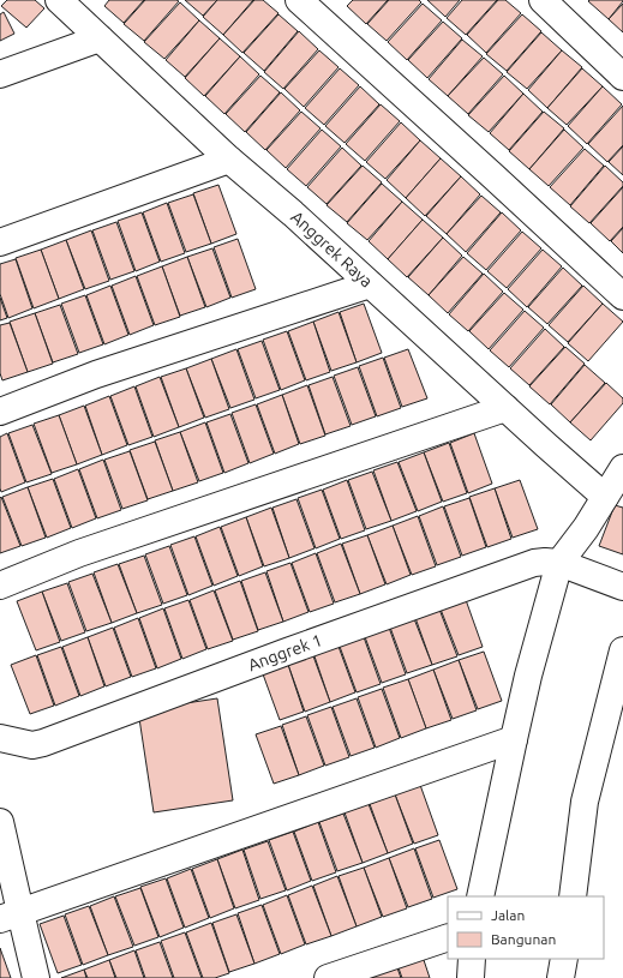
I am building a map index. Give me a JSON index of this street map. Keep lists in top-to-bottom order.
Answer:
{
  "streets": {
    "street": ["Anggrek Raya", "Anggrek 1"]
  },
  "legend": ["Jalan", "Bangunan"]
}
